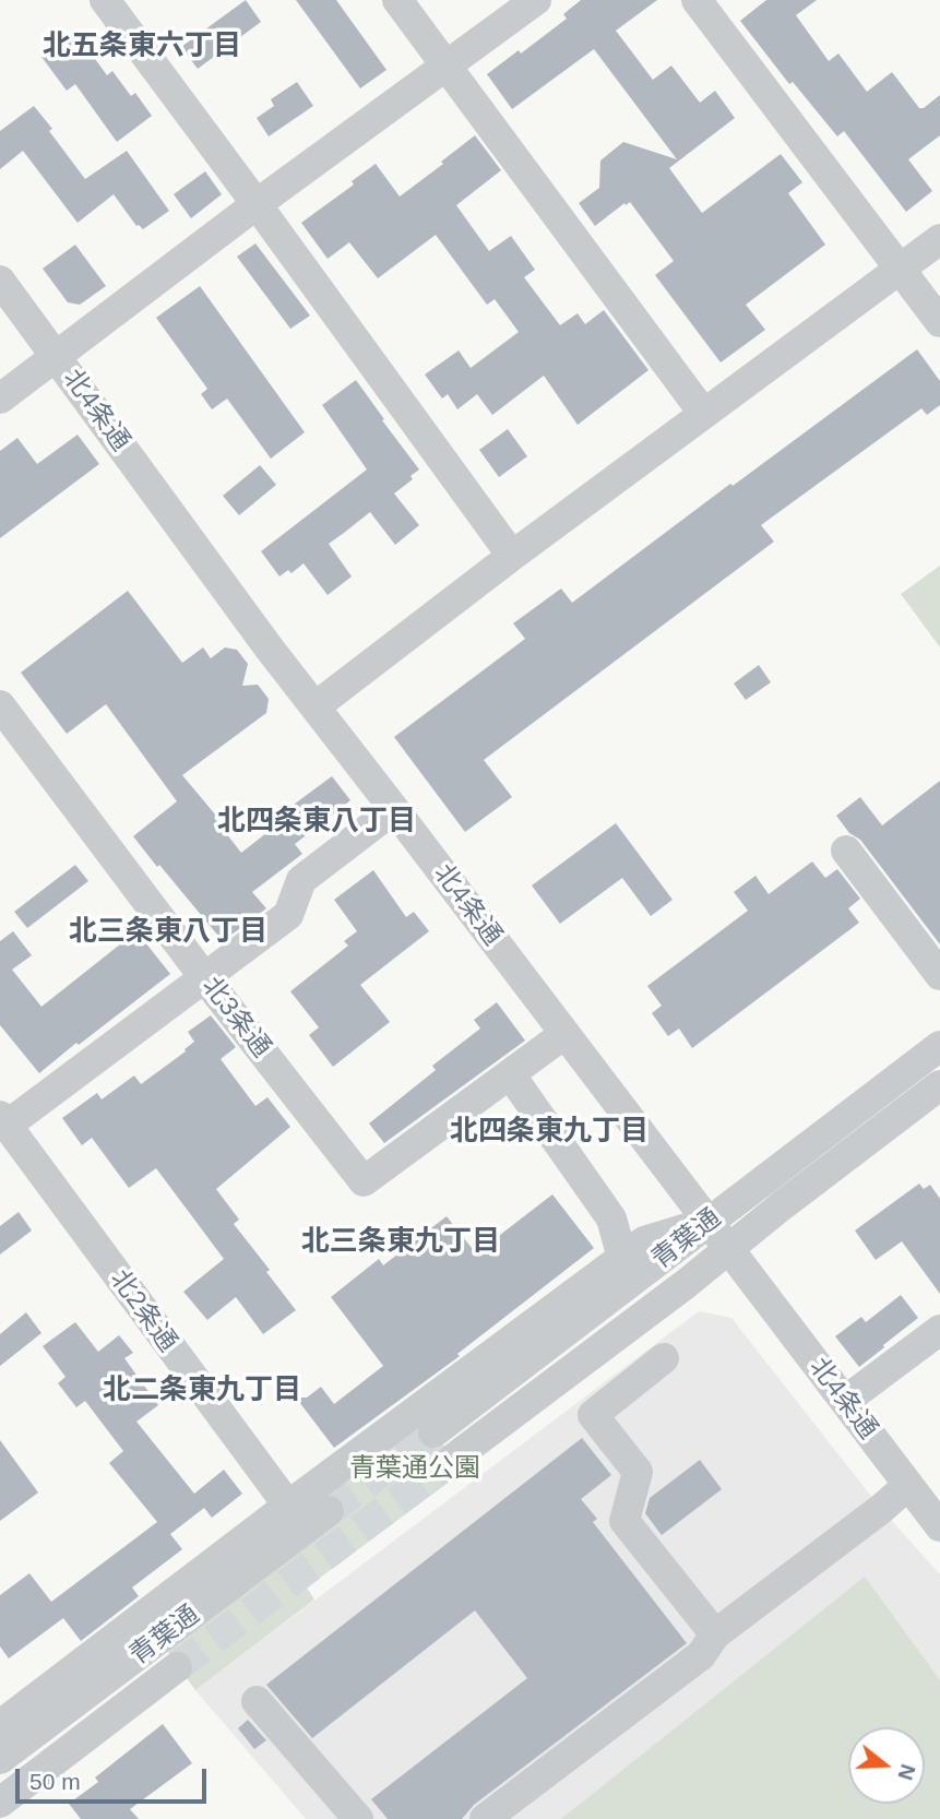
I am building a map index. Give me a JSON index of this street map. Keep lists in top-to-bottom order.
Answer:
{
  "streets": {
    "street": [
      "北4条通",
      "北3条通",
      "青葉通",
      "北2条通"
    ]
  },
  "crossings": [
    ["北4条通", "青葉通"]
  ],
  "districts": [
    "北五条東六丁目",
    "北四条東八丁目",
    "北三条東八丁目",
    "北四条東九丁目",
    "北三条東九丁目",
    "北二条東九丁目"
  ],
  "parks": ["青葉通公園"],
  "scale_bar": "50 m",
  "north": "right"
}
